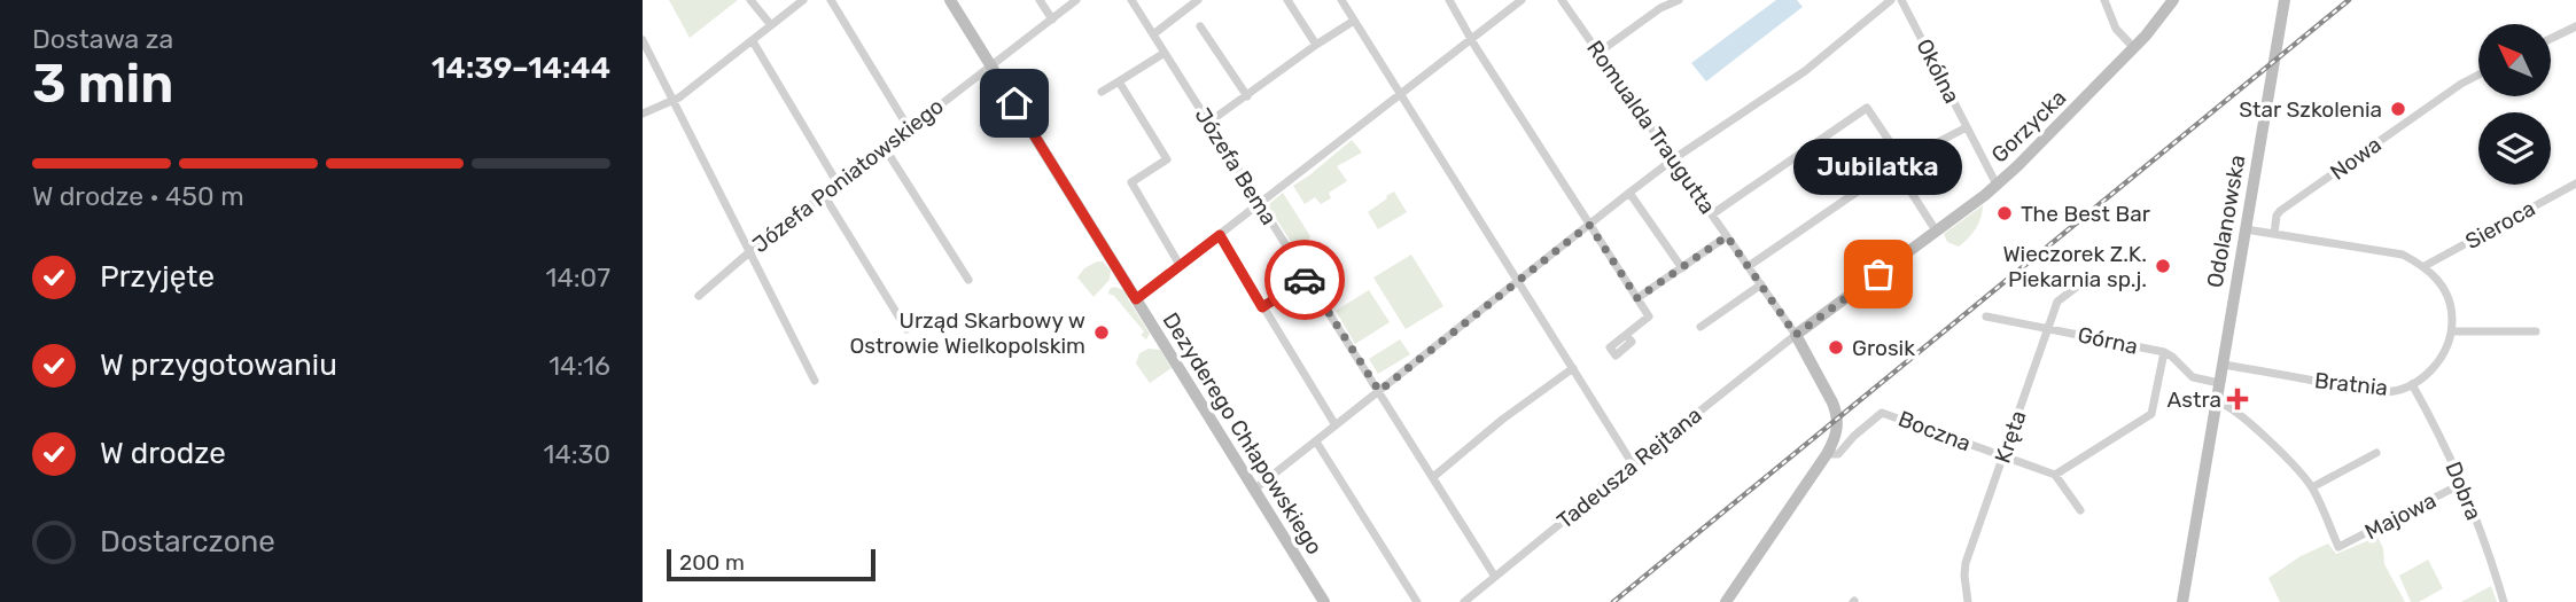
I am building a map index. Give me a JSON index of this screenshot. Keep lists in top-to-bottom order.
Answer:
{
  "streets": {
    "street": [
      "Okólna",
      "Gorzycka",
      "Romualda Traugutta",
      "Nowa",
      "Józefa Bema",
      "Józefa Poniatowskiego",
      "Odolanowska",
      "Sieroca",
      "Górna",
      "Bratnia",
      "Boczna",
      "Dezyderego Chłapowskiego",
      "Kręta",
      "Tadeusza Rejtana",
      "Dobra",
      "Majowa"
    ]
  },
  "crossings": [
    ["Okólna", "Gorzycka"],
    ["Gorzycka", "Romualda Traugutta"],
    ["Gorzycka", "Tadeusza Rejtana"],
    ["Romualda Traugutta", "Tadeusza Rejtana"],
    ["Józefa Bema", "Tadeusza Rejtana"],
    ["Józefa Poniatowskiego", "Dezyderego Chłapowskiego"],
    ["Odolanowska", "Górna"],
    ["Odolanowska", "Bratnia"],
    ["Górna", "Kręta"],
    ["Bratnia", "Dobra"],
    ["Boczna", "Kręta"],
    ["Dobra", "Majowa"]
  ],
  "places": {
    "other": [
      "Star Szkolenia",
      "The Best Bar",
      "Wieczorek Z.K. Piekarnia sp.j.",
      "Jubilatka",
      "Urząd Skarbowy w Ostrowie Wielkopolskim",
      "Grosik"
    ],
    "health": ["Astra"]
  },
  "scale_bar": "200 m",
  "north": "top left",
  "page": {
    "heading": ["3 min", "Dostawa za", "14:39–14:44"],
    "bar": "W drodze · 450 m",
    "bubble": "Jubilatka",
    "list": [
      ["Przyjęte", "14:07"],
      ["W przygotowaniu", "14:16"],
      ["W drodze", "14:30"],
      "Dostarczone"
    ],
    "scale": "200 m"
  }
}
